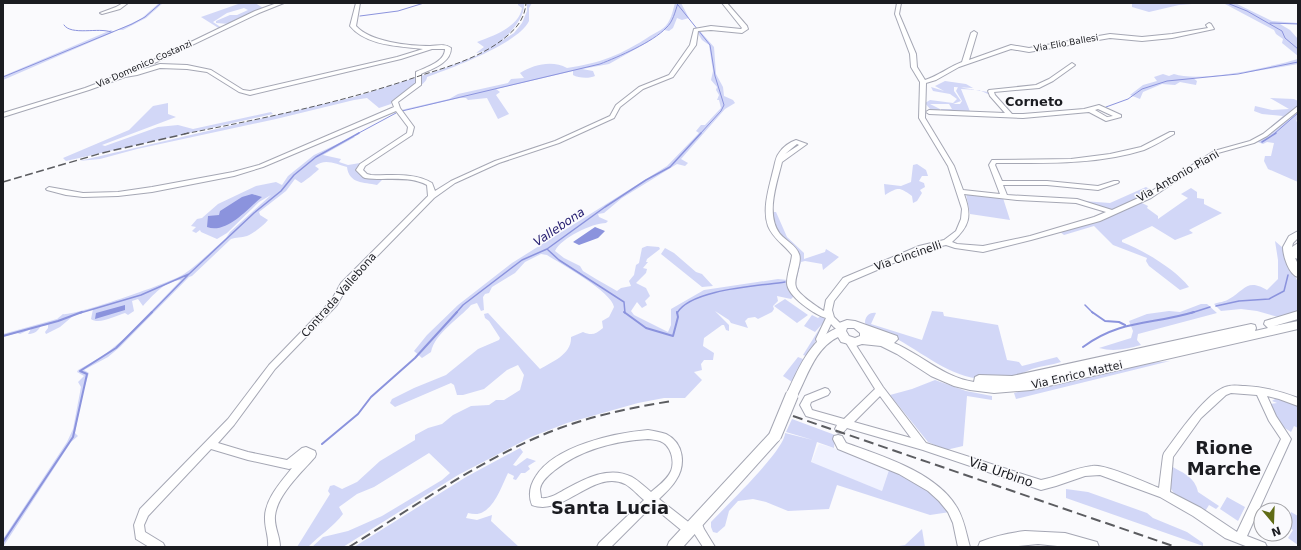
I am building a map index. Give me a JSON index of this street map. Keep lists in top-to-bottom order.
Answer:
{
  "streets": {
    "main road": ["Via Enrico Mattei"],
    "street": [
      "Via Elio Ballesi",
      "Via Domenico Costanzi",
      "Via Antonio Piani",
      "Via Cincinelli",
      "Contrada Vallebona",
      "Via Urbino"
    ]
  },
  "crossings": [
    ["Via Antonio Piani", "Via Cincinelli"]
  ],
  "districts": ["Corneto", "Rione Marche", "Santa Lucia"],
  "water": ["Vallebona"],
  "north": "bottom"
}
